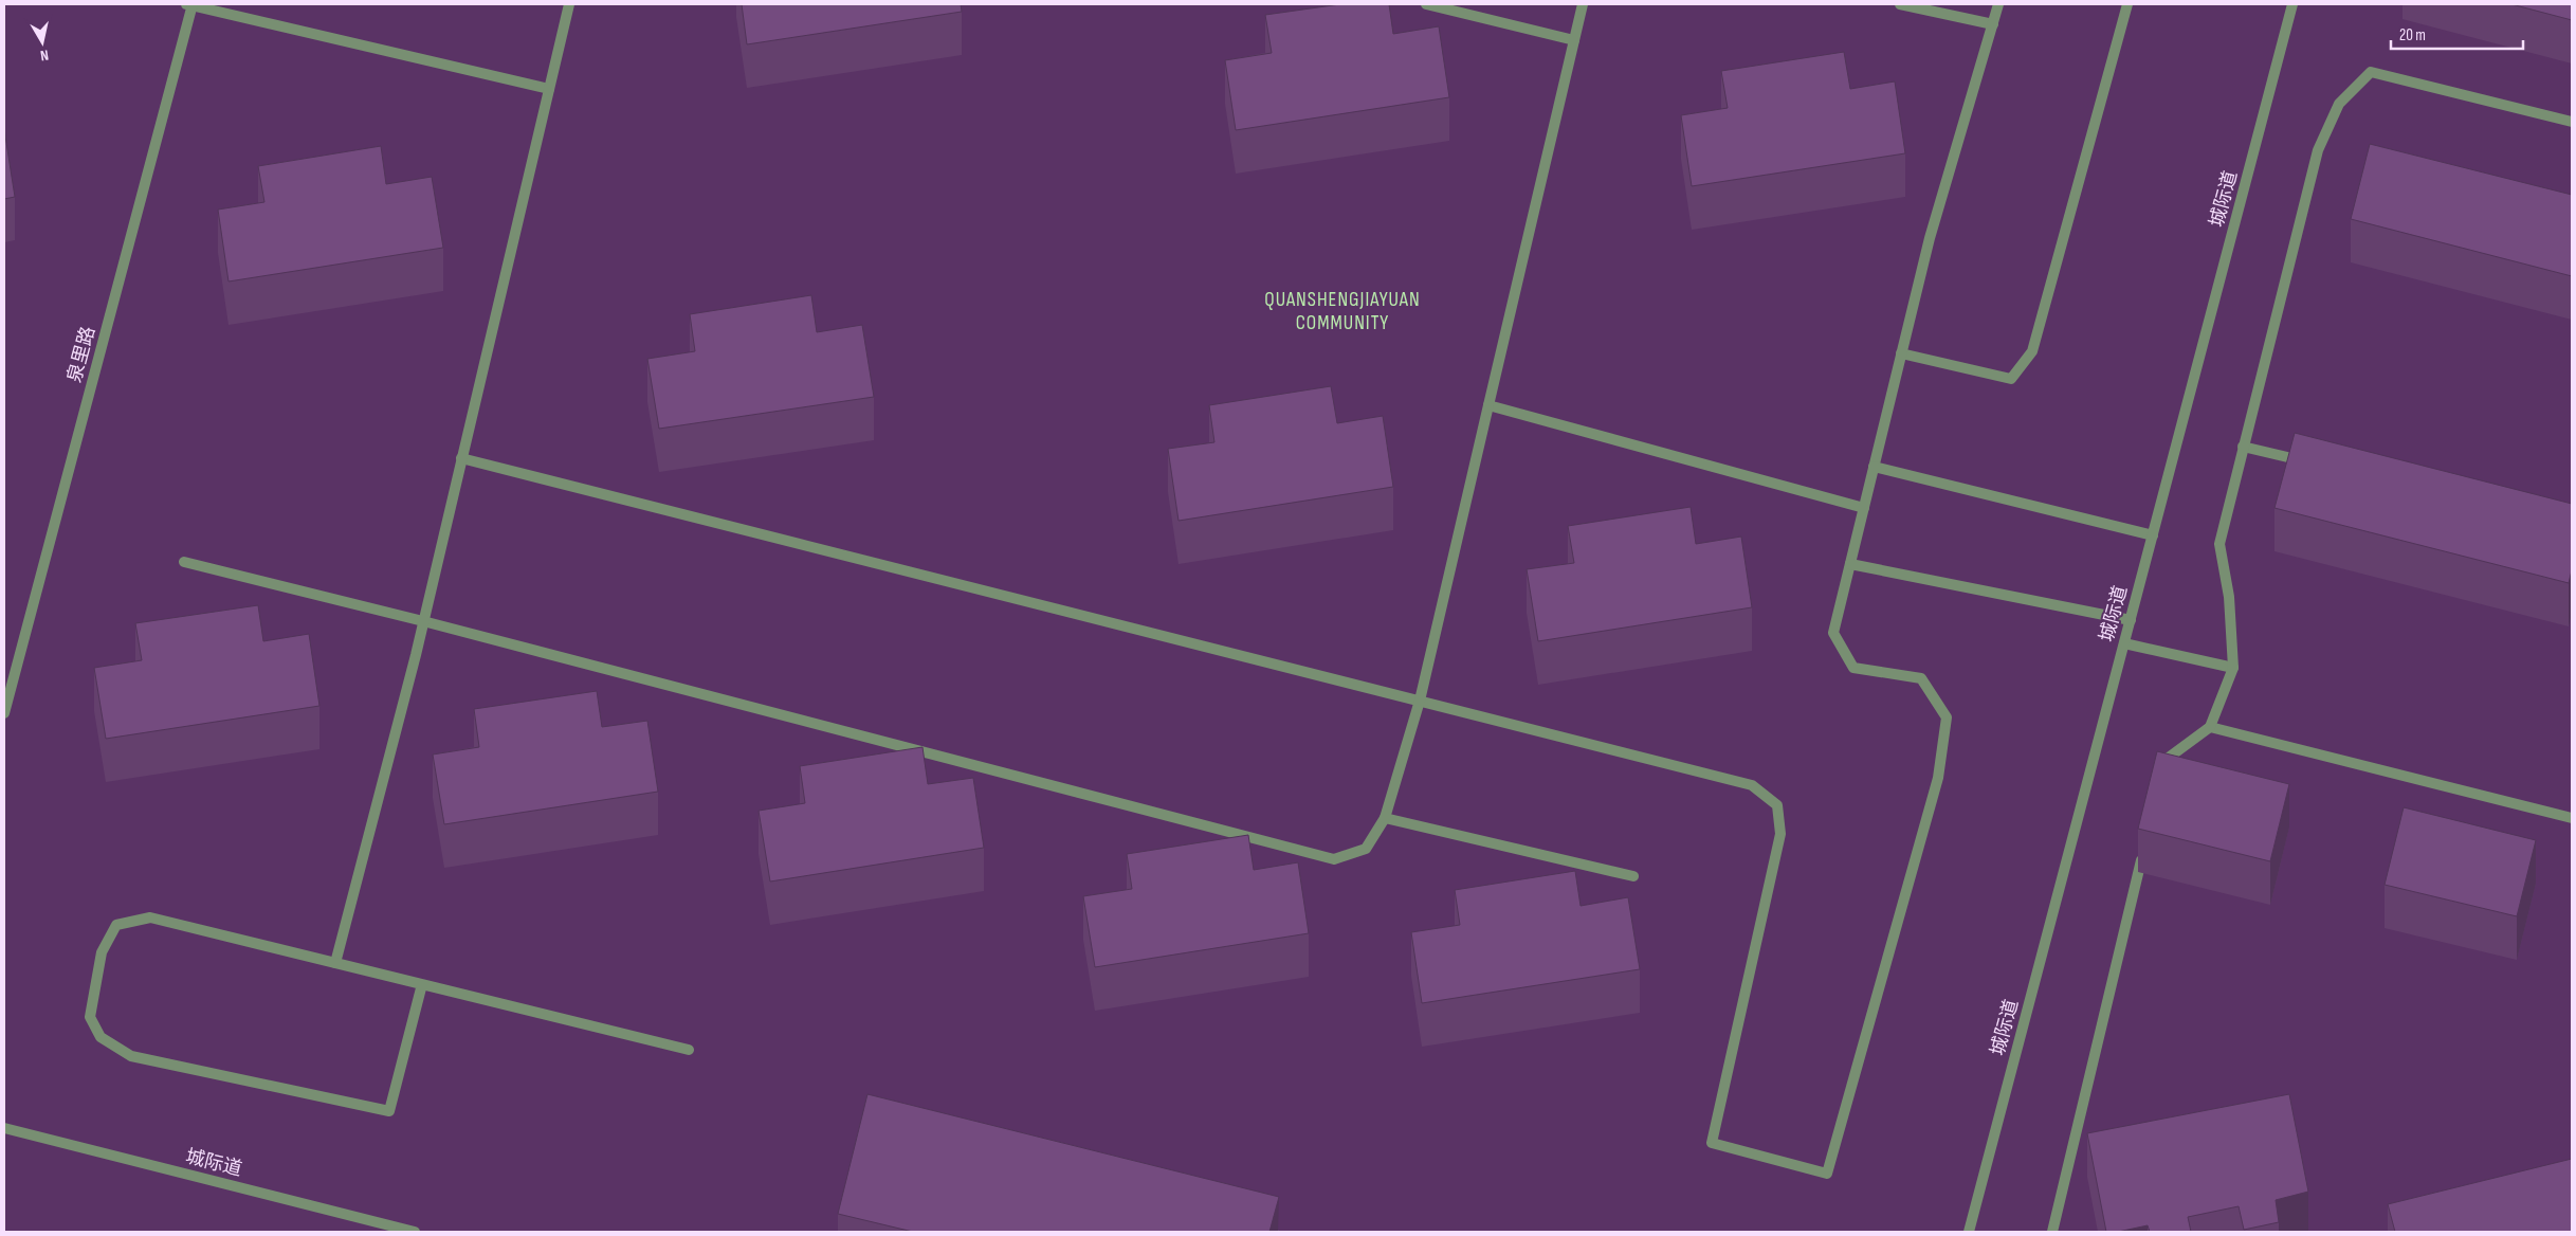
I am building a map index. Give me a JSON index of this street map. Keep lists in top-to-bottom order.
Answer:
{
  "streets": {
    "street": ["城际道", "泉里路"]
  },
  "districts": ["QUANSHENGJIAYUAN COMMUNITY"],
  "scale_bar": "20 m",
  "north": "bottom"
}
